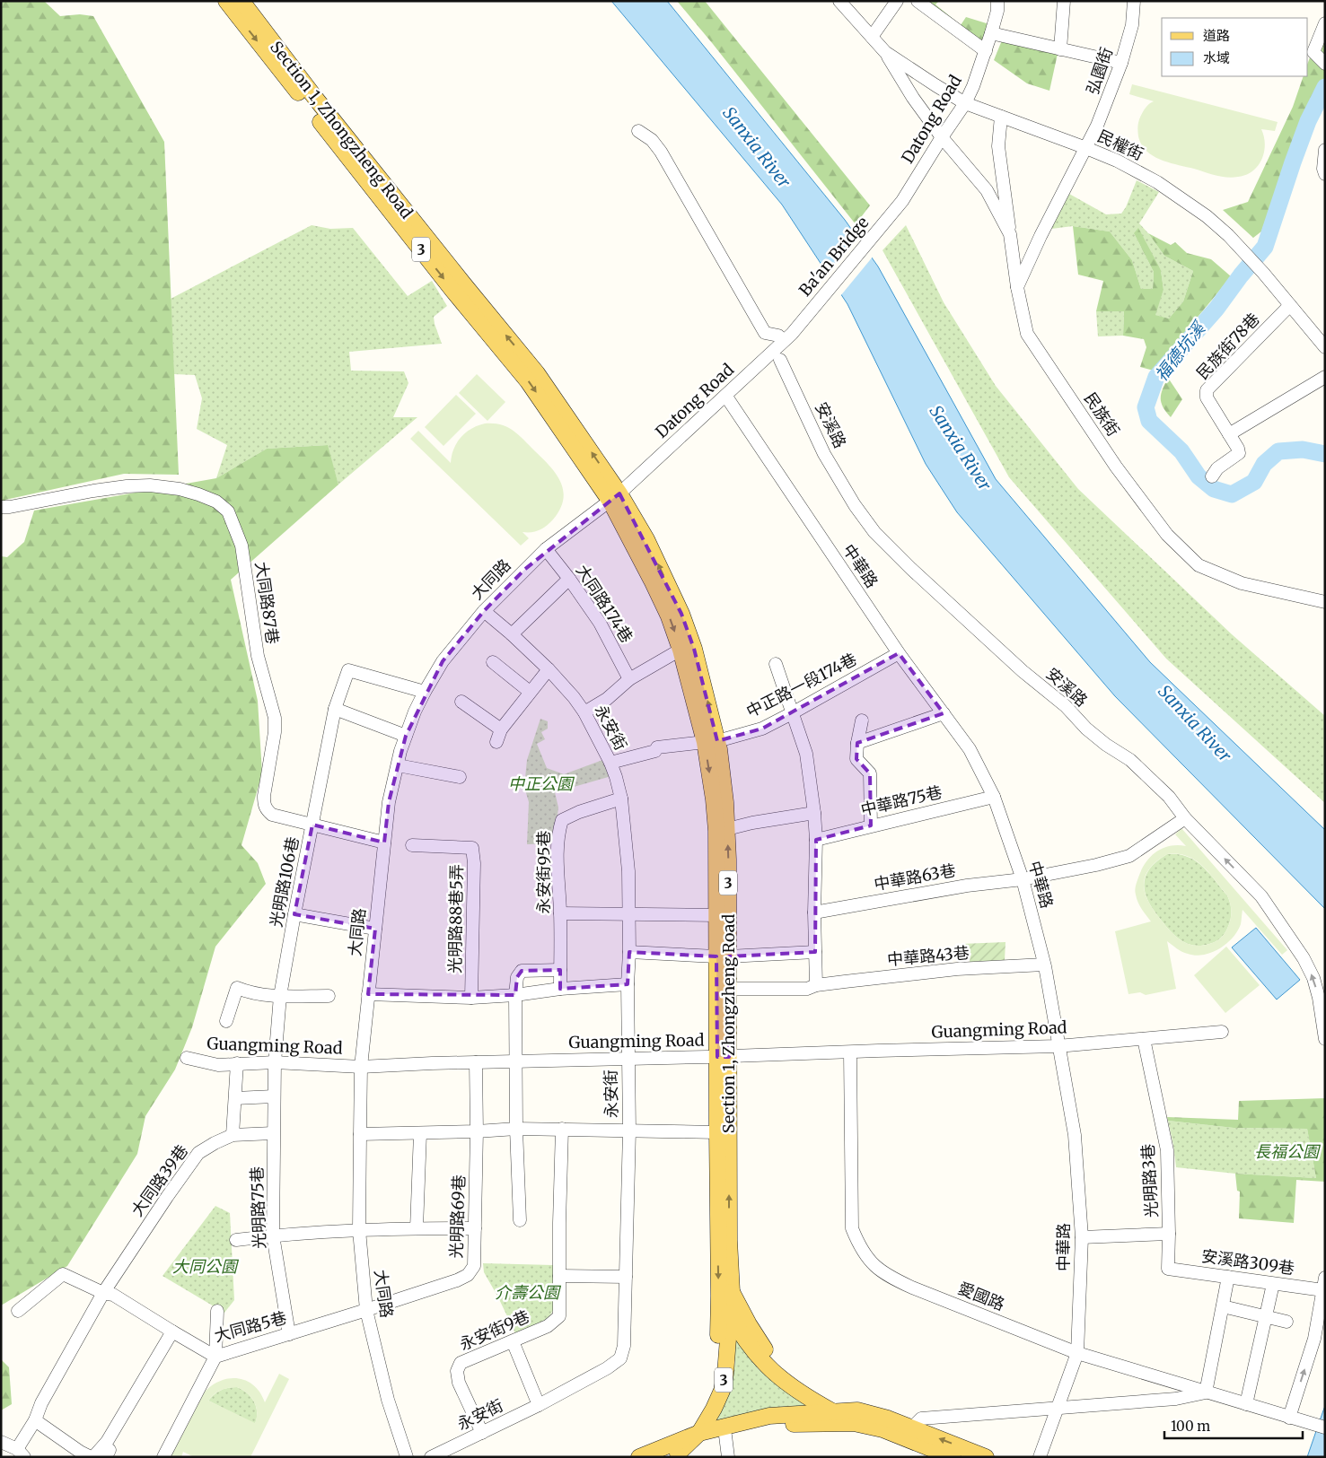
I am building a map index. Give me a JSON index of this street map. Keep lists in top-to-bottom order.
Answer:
{
  "streets": {
    "main road": ["Section 1, Zhongzheng Road", "3"],
    "street": [
      "弘園街",
      "Datong Road",
      "民權街",
      "Ba'an Bridge",
      "民族街78巷",
      "民族街",
      "安溪路",
      "中華路",
      "大同路",
      "大同路87巷",
      "大同路174巷",
      "中正路一段174巷",
      "永安街",
      "中華路75巷",
      "永安街95巷",
      "中華路63巷",
      "光明路106巷",
      "光明路88巷5弄",
      "中華路43巷",
      "Guangming Road",
      "大同路39巷",
      "光明路3巷",
      "光明路75巷",
      "光明路69巷",
      "安溪路309巷",
      "愛國路",
      "大同路5巷",
      "永安街9巷"
    ]
  },
  "crossings": [
    ["弘園街", "民權街"],
    ["Datong Road", "Section 1, Zhongzheng Road"],
    ["Datong Road", "民權街"],
    ["Datong Road", "Ba'an Bridge"],
    ["Datong Road", "中華路"],
    ["Datong Road", "大同路"],
    ["Section 1, Zhongzheng Road", "3"],
    ["Section 1, Zhongzheng Road", "大同路"],
    ["Section 1, Zhongzheng Road", "中正路一段174巷"],
    ["Section 1, Zhongzheng Road", "中華路43巷"],
    ["Section 1, Zhongzheng Road", "Guangming Road"],
    ["民權街", "民族街78巷"],
    ["民權街", "民族街"],
    ["安溪路", "中華路63巷"],
    ["中華路", "中正路一段174巷"],
    ["中華路", "中華路75巷"],
    ["中華路", "中華路63巷"],
    ["中華路", "中華路43巷"],
    ["中華路", "Guangming Road"],
    ["中華路", "愛國路"],
    ["大同路", "大同路87巷"],
    ["大同路", "大同路174巷"],
    ["大同路", "永安街"],
    ["大同路", "光明路106巷"],
    ["大同路", "Guangming Road"],
    ["大同路", "光明路69巷"],
    ["大同路", "大同路5巷"],
    ["大同路87巷", "光明路106巷"],
    ["中正路一段174巷", "永安街"],
    ["永安街", "永安街95巷"],
    ["永安街", "Guangming Road"],
    ["永安街", "永安街9巷"],
    ["光明路106巷", "Guangming Road"],
    ["光明路106巷", "光明路75巷"],
    ["Guangming Road", "光明路3巷"],
    ["Guangming Road", "光明路69巷"],
    ["Guangming Road", "愛國路"],
    ["大同路39巷", "光明路75巷"],
    ["大同路39巷", "大同路5巷"],
    ["光明路3巷", "安溪路309巷"],
    ["光明路75巷", "大同路5巷"],
    ["光明路69巷", "大同路5巷"]
  ],
  "water": ["Sanxia River", "福德坑溪"],
  "parks": [
    "中正公園",
    "長福公園",
    "大同公園",
    "介壽公園"
  ],
  "legend": ["道路", "水域"],
  "scale_bar": "100 m"
}
